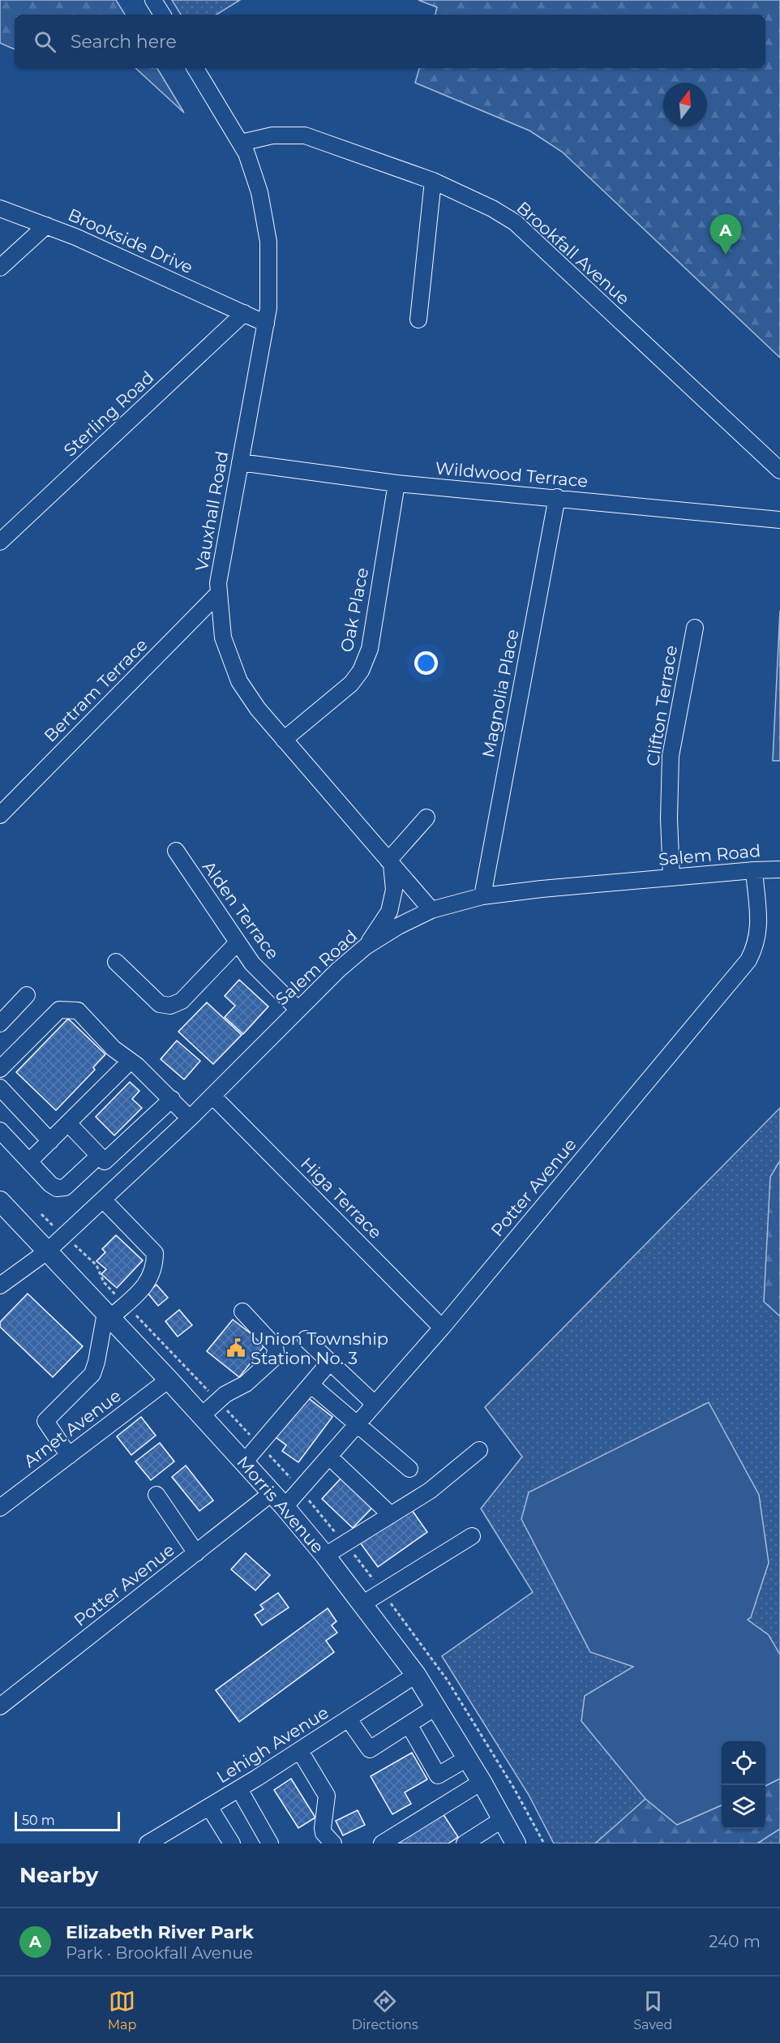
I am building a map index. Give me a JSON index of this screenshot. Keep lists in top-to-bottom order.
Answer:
{
  "streets": {
    "main road": ["Morris Avenue"],
    "street": [
      "Brookside Drive",
      "Brookfall Avenue",
      "Sterling Road",
      "Wildwood Terrace",
      "Vauxhall Road",
      "Oak Place",
      "Bertram Terrace",
      "Magnolia Place",
      "Clifton Terrace",
      "Salem Road",
      "Alden Terrace",
      "Potter Avenue",
      "Higa Terrace",
      "Arnet Avenue",
      "Lehigh Avenue"
    ]
  },
  "crossings": [
    ["Brookside Drive", "Sterling Road"],
    ["Brookside Drive", "Vauxhall Road"],
    ["Brookfall Avenue", "Vauxhall Road"],
    ["Wildwood Terrace", "Vauxhall Road"],
    ["Wildwood Terrace", "Oak Place"],
    ["Wildwood Terrace", "Magnolia Place"],
    ["Vauxhall Road", "Oak Place"],
    ["Vauxhall Road", "Bertram Terrace"],
    ["Vauxhall Road", "Salem Road"],
    ["Magnolia Place", "Salem Road"],
    ["Clifton Terrace", "Salem Road"],
    ["Salem Road", "Alden Terrace"],
    ["Salem Road", "Potter Avenue"],
    ["Salem Road", "Higa Terrace"],
    ["Salem Road", "Morris Avenue"],
    ["Potter Avenue", "Higa Terrace"],
    ["Potter Avenue", "Morris Avenue"],
    ["Arnet Avenue", "Morris Avenue"],
    ["Morris Avenue", "Lehigh Avenue"]
  ],
  "places": {
    "public building": ["Union Township Station No. 3"]
  },
  "scale_bar": "50 m",
  "north": "top",
  "page": {
    "search": "Search here",
    "pins": "A",
    "scale": "50 m",
    "heading": "Nearby",
    "list": [
      {
        "mark": "A",
        "name": "Elizabeth River Park",
        "note": "Park · Brookfall Avenue",
        "value": "240 m"
      }
    ],
    "nav": ["Map", "Directions", "Saved"]
  }
}
